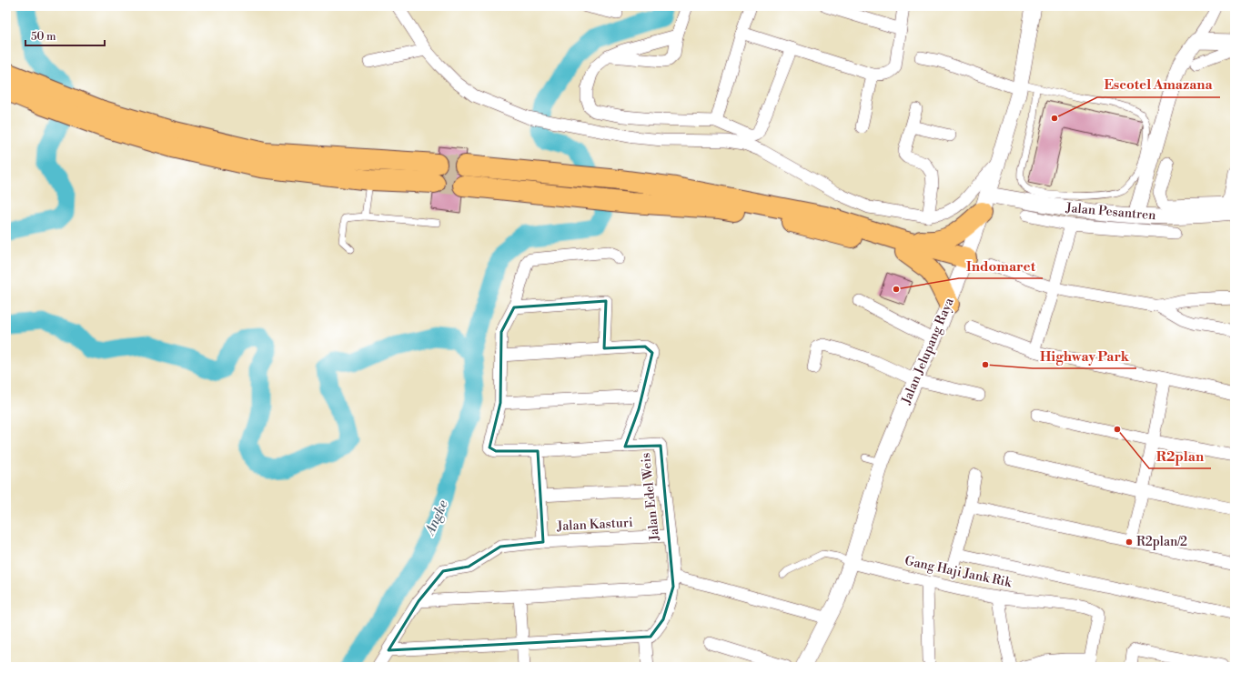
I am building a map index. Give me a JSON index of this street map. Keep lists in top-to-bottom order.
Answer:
{
  "streets": {
    "street": [
      "Jalan Pesantren",
      "Jalan Jelupang Raya",
      "Jalan Edel Weis",
      "Jalan Kasturi",
      "Gang Haji Jank Rik"
    ]
  },
  "crossings": [
    ["Jalan Pesantren", "Jalan Jelupang Raya"],
    ["Jalan Jelupang Raya", "Gang Haji Jank Rik"],
    ["Jalan Edel Weis", "Jalan Kasturi"]
  ],
  "water": ["Angke"],
  "places": [
    "Escotel Amazana",
    "Indomaret",
    "Highway Park",
    "R2plan",
    "R2plan/2"
  ],
  "scale_bar": "50 m"
}
